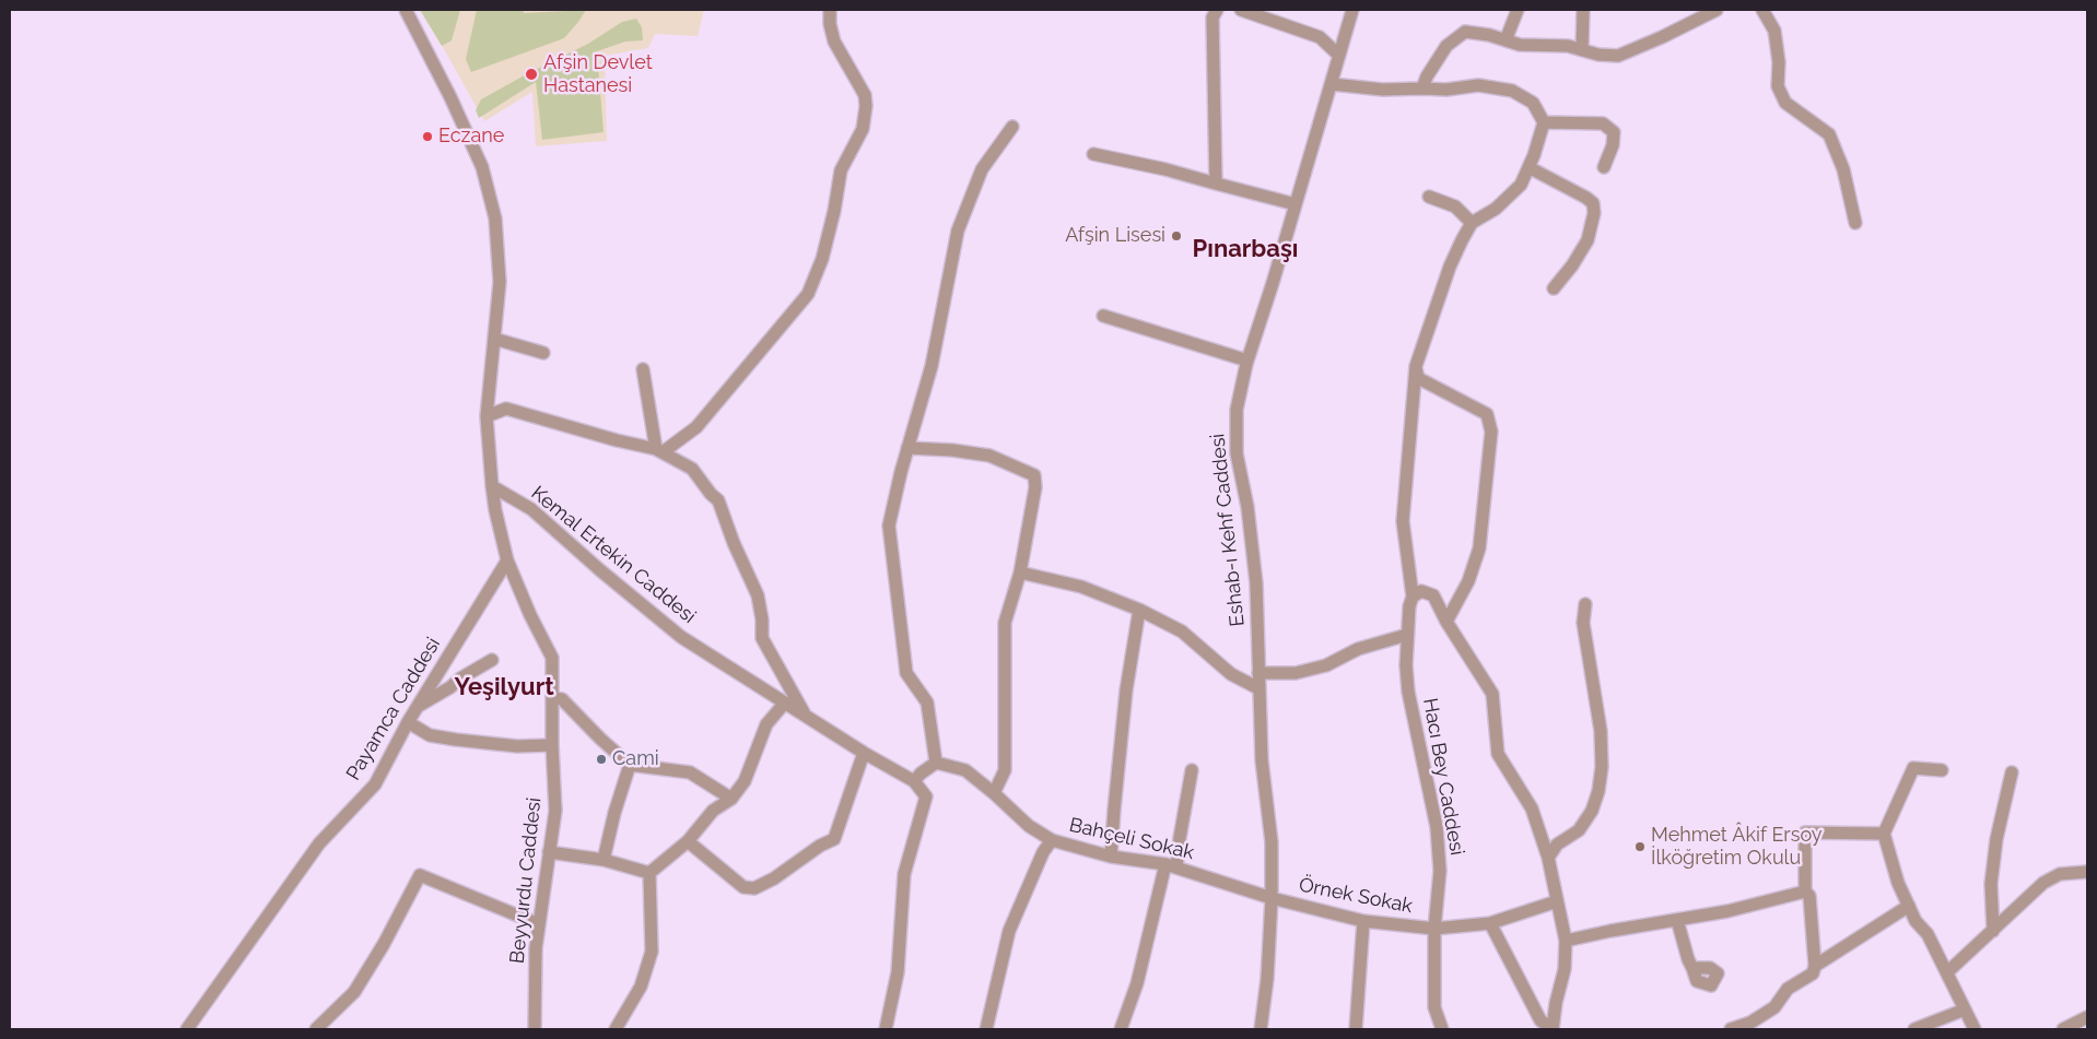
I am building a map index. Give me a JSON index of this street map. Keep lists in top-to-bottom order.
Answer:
{
  "streets": {
    "street": [
      "Eshab-ı Kehf Caddesi",
      "Kemal Ertekin Caddesi",
      "Payamca Caddesi",
      "Hacı Bey Caddesi",
      "Bahçeli Sokak",
      "Beyyurdu Caddesi",
      "Örnek Sokak"
    ]
  },
  "crossings": [
    ["Eshab-ı Kehf Caddesi", "Bahçeli Sokak"],
    ["Eshab-ı Kehf Caddesi", "Örnek Sokak"],
    ["Kemal Ertekin Caddesi", "Beyyurdu Caddesi"],
    ["Payamca Caddesi", "Beyyurdu Caddesi"],
    ["Hacı Bey Caddesi", "Örnek Sokak"],
    ["Bahçeli Sokak", "Örnek Sokak"]
  ],
  "districts": ["Pınarbaşı", "Yeşilyurt"],
  "places": [
    "Afşin Devlet Hastanesi",
    "Eczane",
    "Afşin Lisesi",
    "Cami",
    "Mehmet Âkif Ersoy İlköğretim Okulu"
  ]
}
